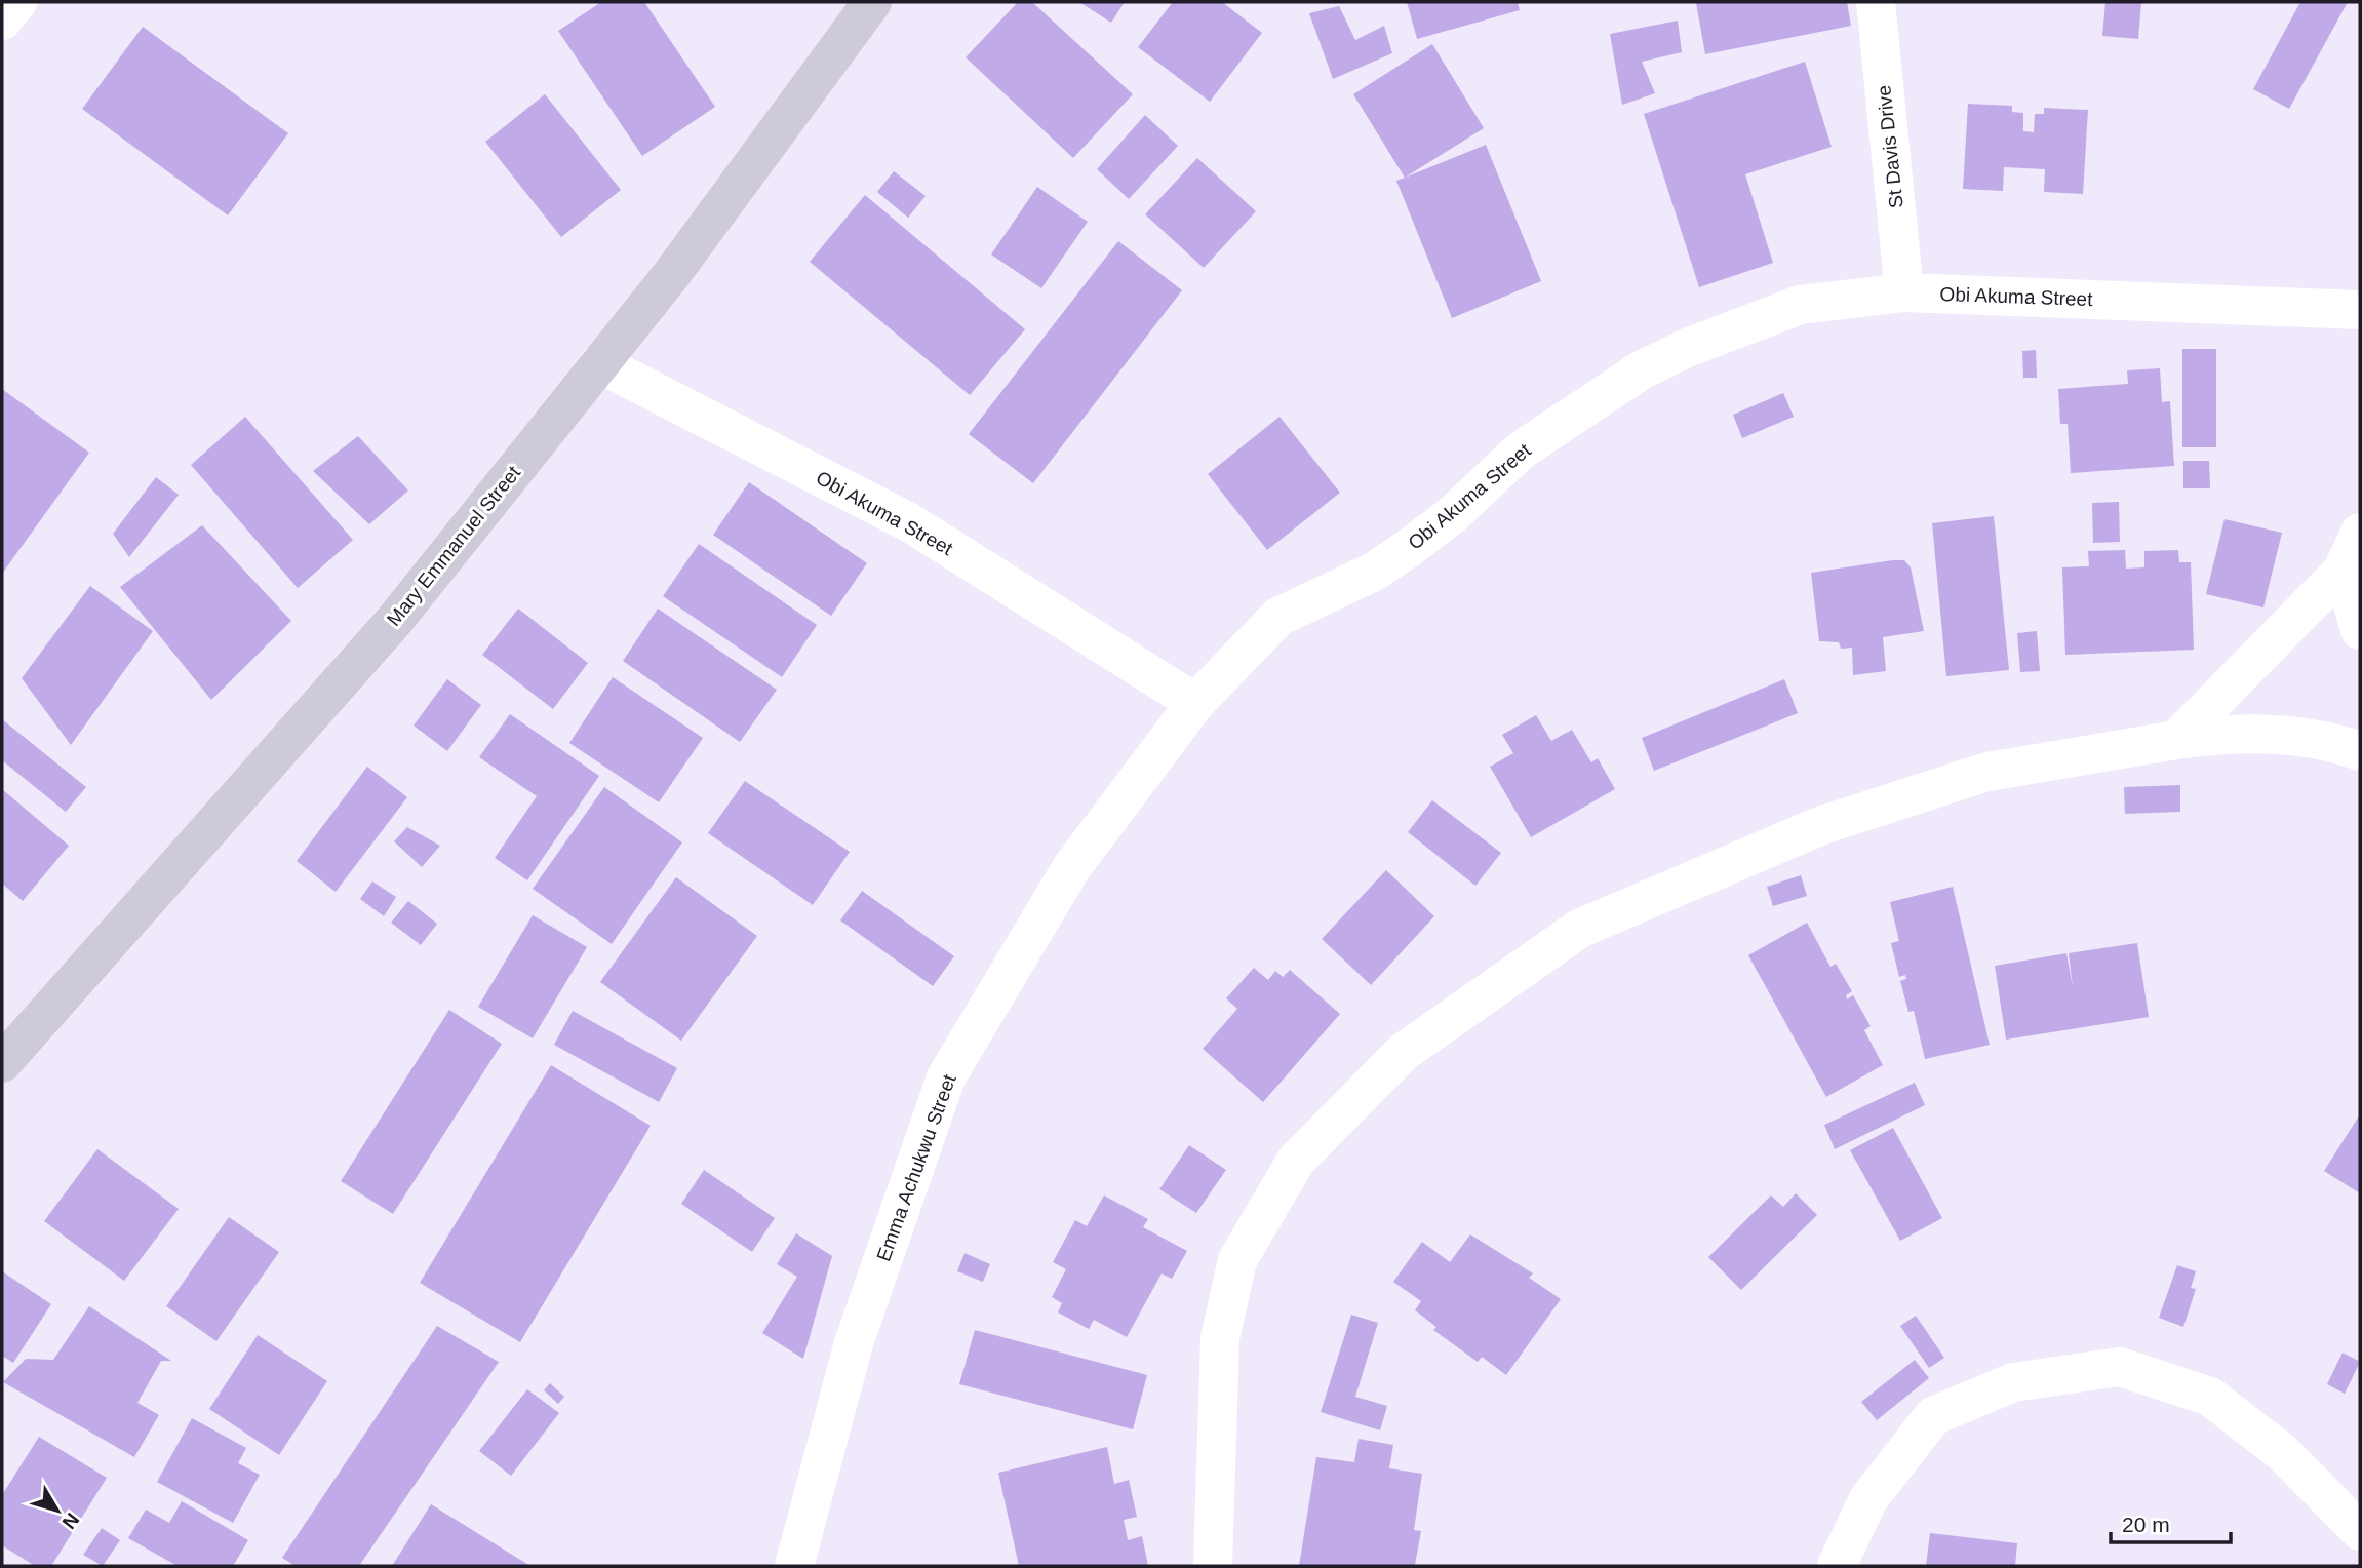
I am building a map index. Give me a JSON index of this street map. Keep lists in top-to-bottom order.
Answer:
{
  "streets": {
    "street": [
      "St Davis Drive",
      "Obi Akuma Street",
      "Mary Emmanuel Street",
      "Emma Achukwu Street"
    ]
  },
  "crossings": [
    ["St Davis Drive", "Obi Akuma Street"],
    ["Obi Akuma Street", "Mary Emmanuel Street"],
    ["Obi Akuma Street", "Emma Achukwu Street"]
  ],
  "scale_bar": "20 m",
  "north": "bottom right"
}
